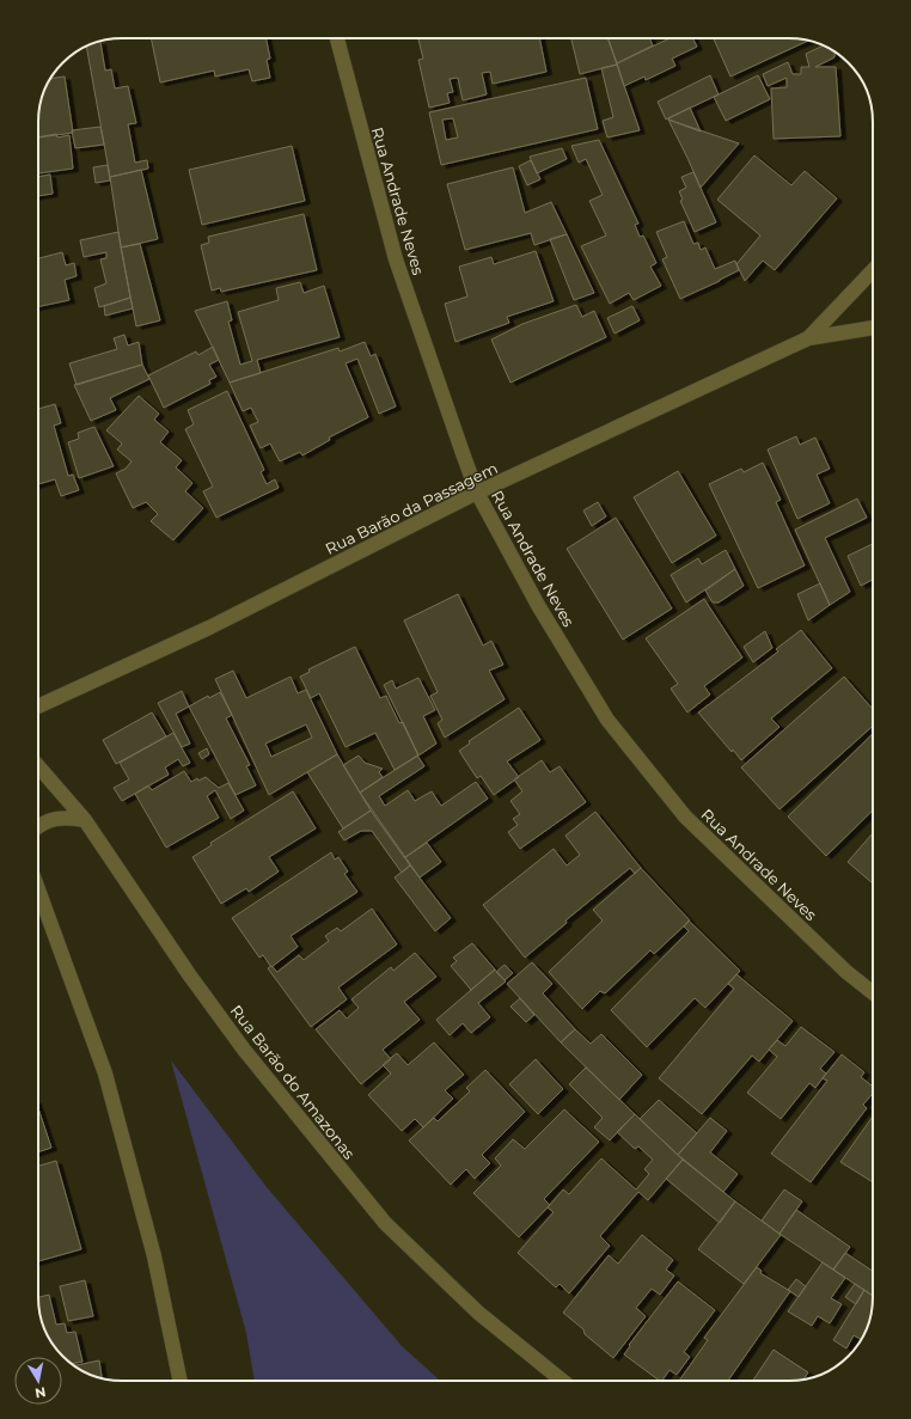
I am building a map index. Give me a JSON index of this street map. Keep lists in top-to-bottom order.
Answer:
{
  "streets": {
    "street": ["Rua Andrade Neves", "Rua Barão da Passagem", "Rua Barão do Amazonas"]
  },
  "crossings": [
    ["Rua Andrade Neves", "Rua Barão da Passagem"]
  ],
  "north": "bottom"
}
